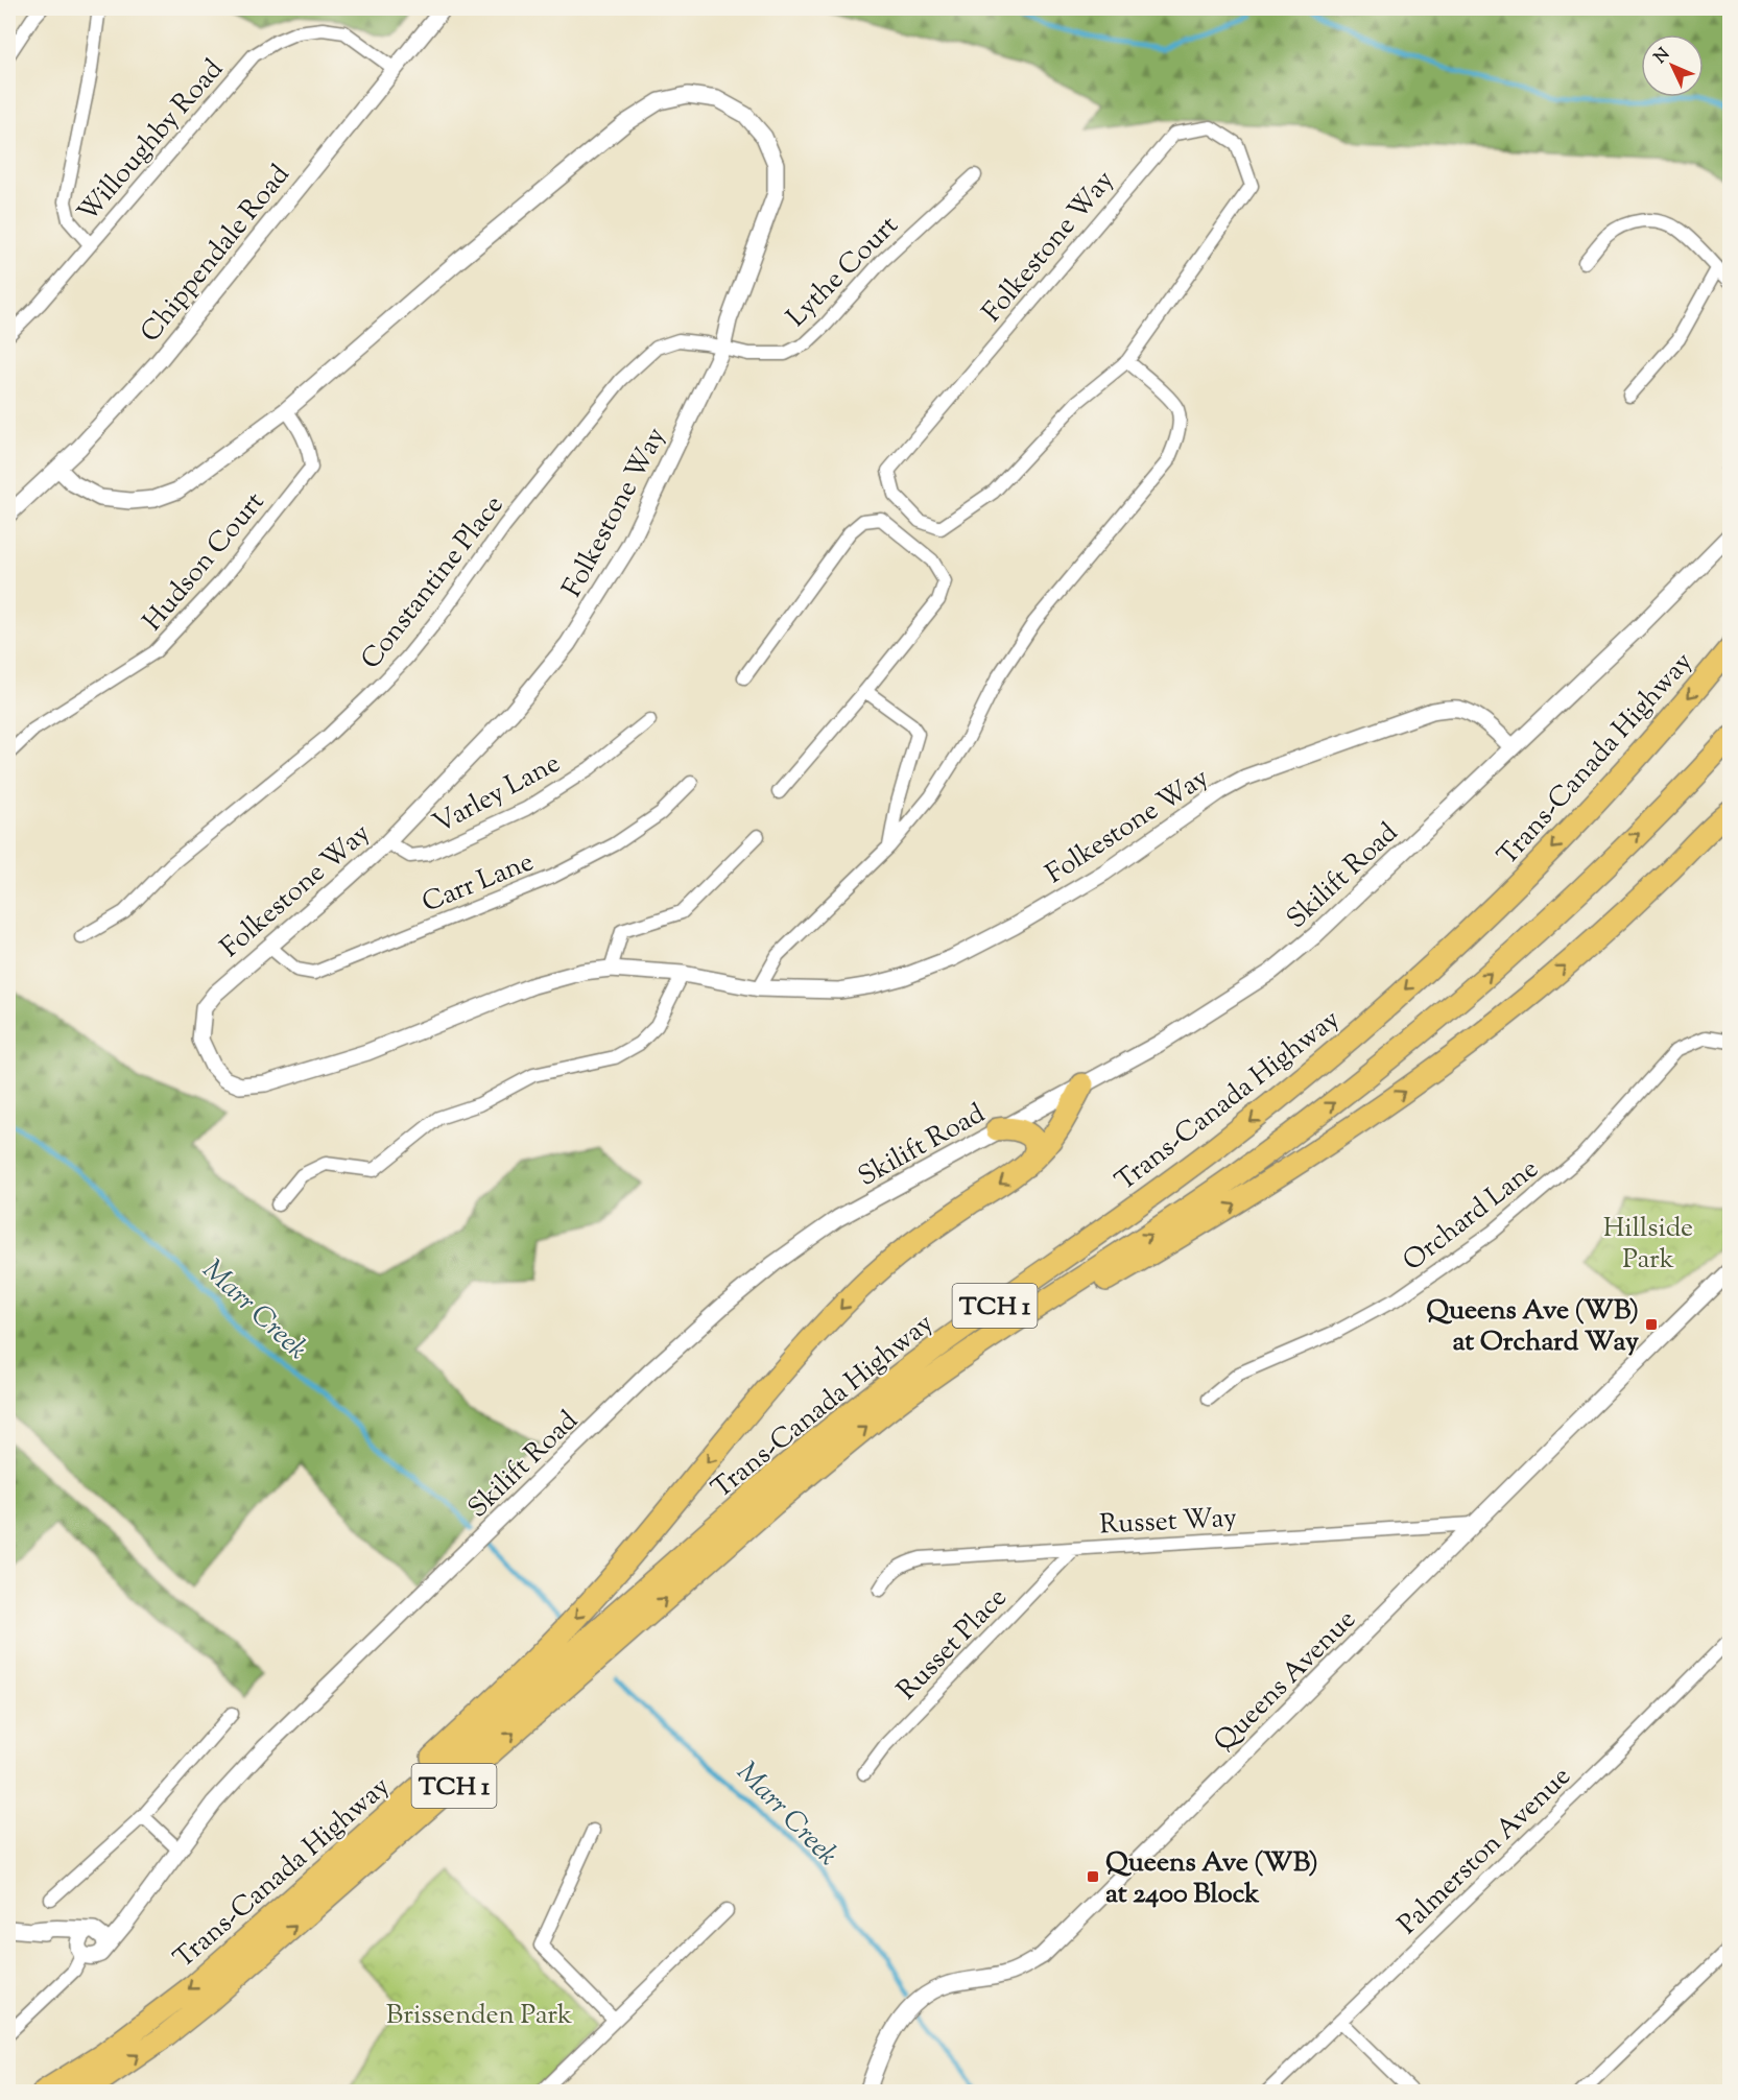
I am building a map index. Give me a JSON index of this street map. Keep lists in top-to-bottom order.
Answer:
{
  "streets": {
    "highway": ["Trans-Canada Highway", "TCH 1"],
    "street": [
      "Willoughby Road",
      "Folkestone Way",
      "Chippendale Road",
      "Lythe Court",
      "Hudson Court",
      "Constantine Place",
      "Varley Lane",
      "Skilift Road",
      "Carr Lane",
      "Orchard Lane",
      "Russet Way",
      "Russet Place",
      "Queens Avenue",
      "Palmerston Avenue"
    ]
  },
  "crossings": [
    ["Willoughby Road", "Chippendale Road"],
    ["Folkestone Way", "Chippendale Road"],
    ["Folkestone Way", "Lythe Court"],
    ["Folkestone Way", "Hudson Court"],
    ["Folkestone Way", "Constantine Place"],
    ["Folkestone Way", "Varley Lane"],
    ["Folkestone Way", "Skilift Road"],
    ["Folkestone Way", "Carr Lane"],
    ["Lythe Court", "Constantine Place"],
    ["Russet Way", "Russet Place"],
    ["Russet Way", "Queens Avenue"]
  ],
  "water": ["Marr Creek"],
  "parks": ["Hillside Park", "Brissenden Park"],
  "places": {
    "transit": ["Queens Ave (WB) at Orchard Way", "Queens Ave (WB) at 2400 Block"]
  },
  "north": "top left"
}
